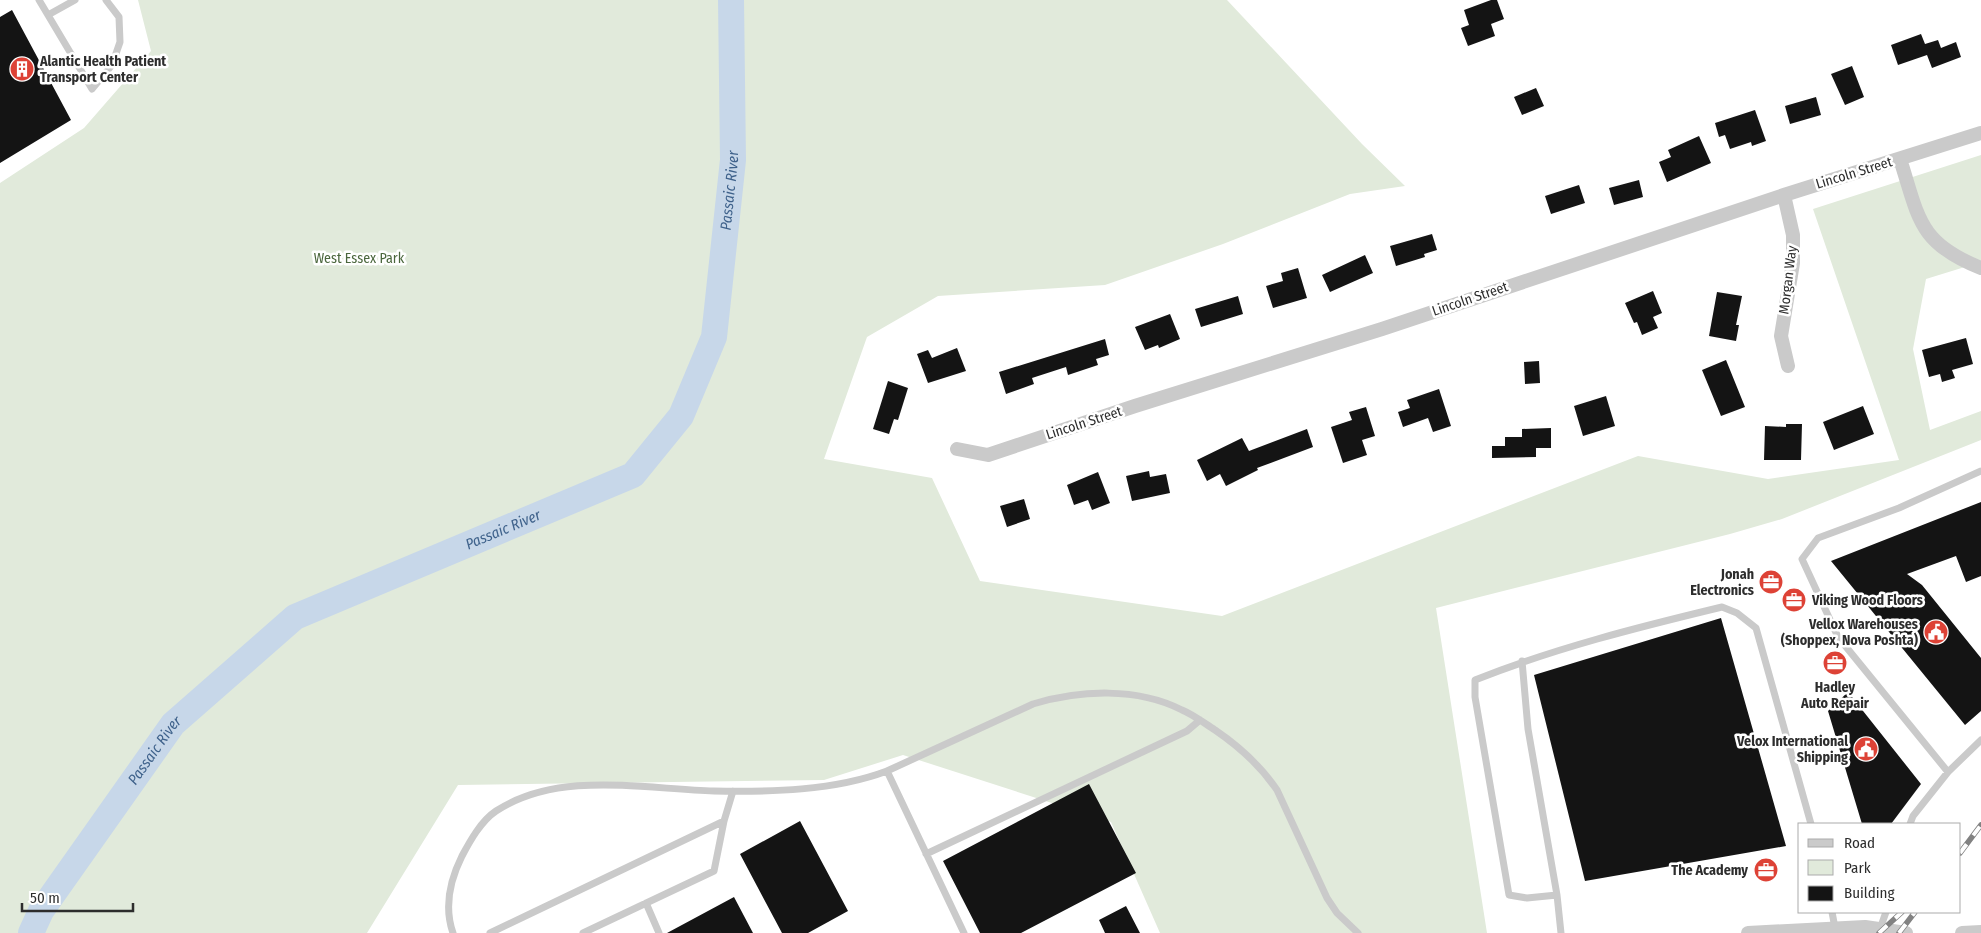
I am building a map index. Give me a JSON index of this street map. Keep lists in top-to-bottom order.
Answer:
{
  "streets": {
    "street": ["Lincoln Street", "Morgan Way"]
  },
  "crossings": [
    ["Lincoln Street", "Morgan Way"]
  ],
  "water": ["Passaic River"],
  "parks": ["West Essex Park"],
  "places": {
    "building": ["Alantic Health Patient Transport Center"],
    "office": [
      "Jonah Electronics",
      "Viking Wood Floors",
      "Hadley Auto Repair",
      "The Academy"
    ],
    "public building": ["Vellox Warehouses (Shoppex, Nova Poshta)", "Velox International Shipping"]
  },
  "legend": ["Road", "Park", "Building"],
  "scale_bar": "50 m"
}
